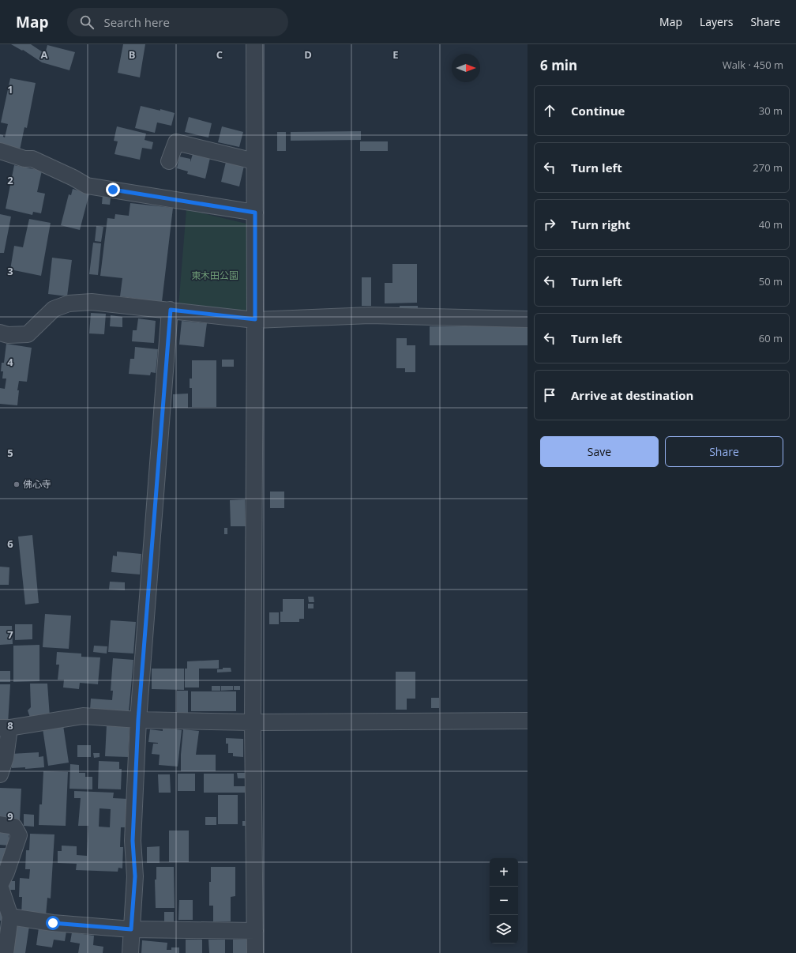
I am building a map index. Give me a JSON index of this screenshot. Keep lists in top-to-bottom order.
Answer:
{
  "parks": ["東木田公園"],
  "places": ["佛心寺"],
  "north": "right",
  "page": {
    "header": "Map",
    "search": "Search here",
    "nav": ["Map", "Layers", "Share"],
    "heading": ["6 min", "Walk · 450 m"],
    "list": [
      ["Continue", "30 m"],
      ["Turn left", "270 m"],
      ["Turn right", "40 m"],
      ["Turn left", "50 m"],
      ["Turn left", "60 m"],
      "Arrive at destination"
    ],
    "buttons": ["Save", "Share"],
    "map_buttons": ["+", "−"]
  },
  "grid": {
    "columns": [
      "A",
      "B",
      "C",
      "D",
      "E"
    ],
    "rows": [
      "1",
      "2",
      "3",
      "4",
      "5",
      "6",
      "7",
      "8",
      "9"
    ]
  }
}
